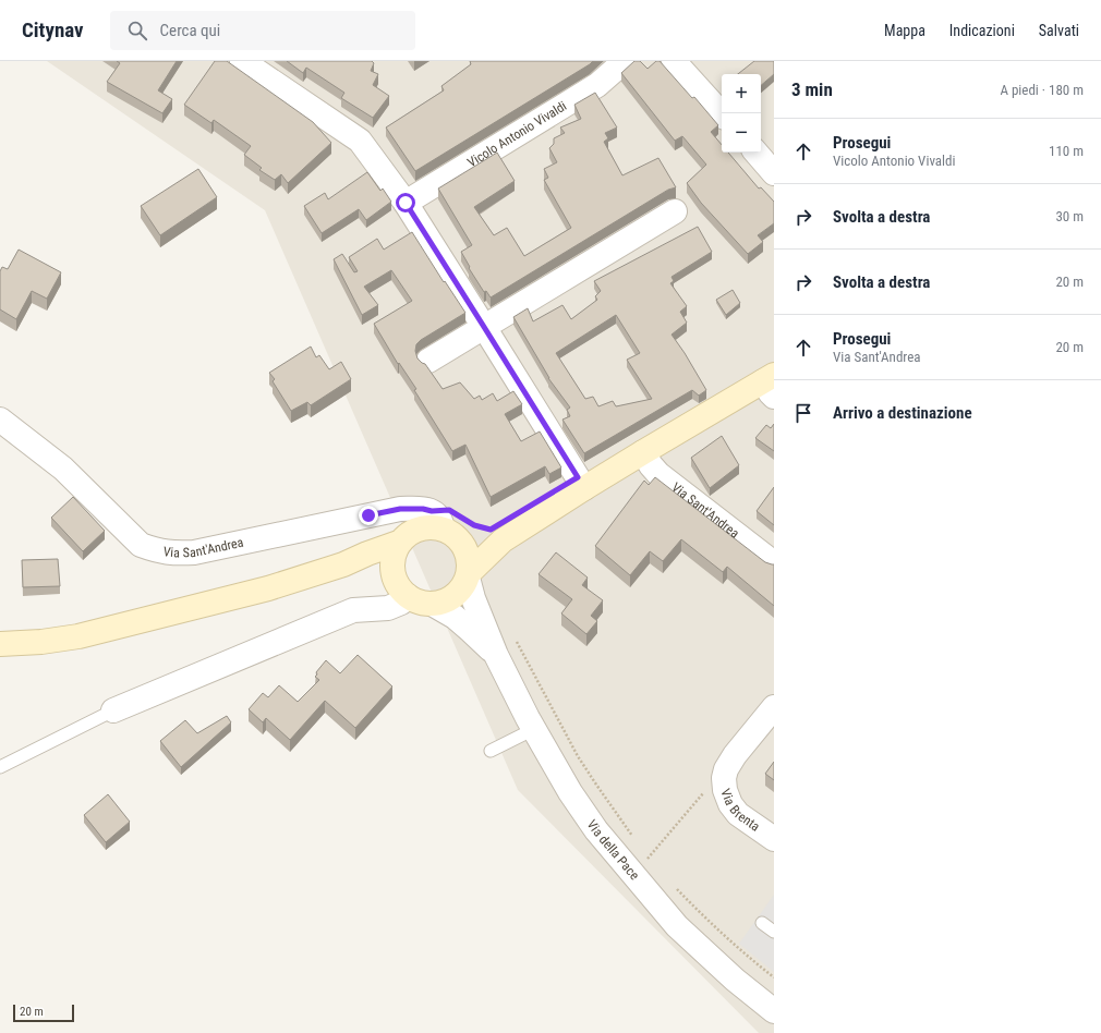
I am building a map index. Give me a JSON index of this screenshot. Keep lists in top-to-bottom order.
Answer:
{
  "streets": {
    "street": [
      "Vicolo Antonio Vivaldi",
      "Via Sant'Andrea",
      "Via Brenta",
      "Via della Pace"
    ]
  },
  "crossings": [
    ["Via Sant'Andrea", "Via della Pace"]
  ],
  "scale_bar": "20 m",
  "page": {
    "header": "Citynav",
    "search": "Cerca qui",
    "nav": ["Mappa", "Indicazioni", "Salvati"],
    "heading": ["3 min", "A piedi · 180 m"],
    "map_buttons": ["+", "−"],
    "list": [
      ["Prosegui", "Vicolo Antonio Vivaldi", "110 m"],
      ["Svolta a destra", "30 m"],
      ["Svolta a destra", "20 m"],
      ["Prosegui", "Via Sant'Andrea", "20 m"],
      "Arrivo a destinazione"
    ],
    "scale": "20 m"
  }
}
